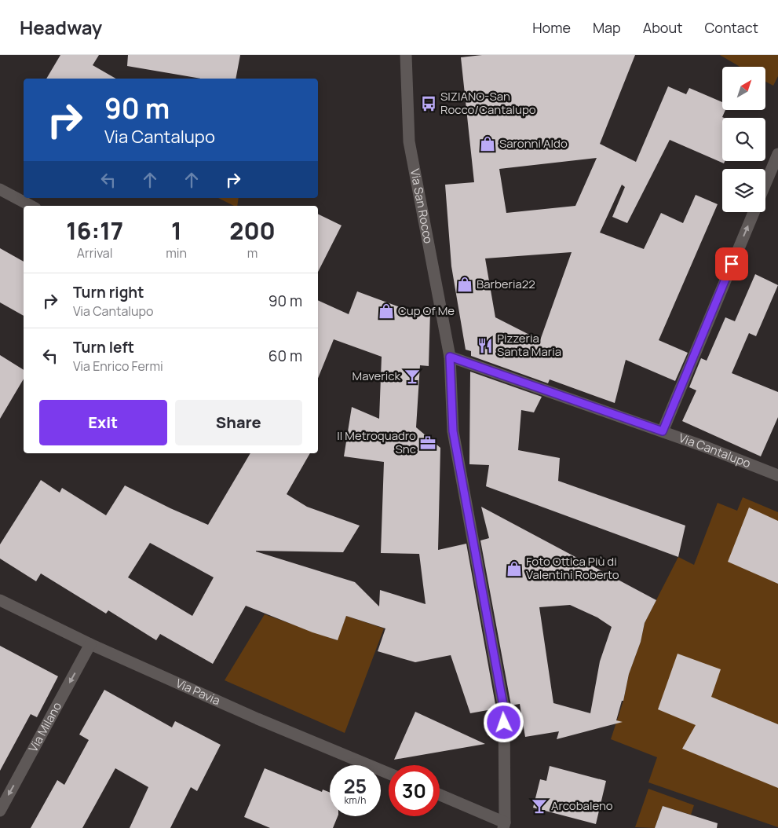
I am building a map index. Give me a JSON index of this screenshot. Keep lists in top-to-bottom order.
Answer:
{
  "streets": {
    "street": [
      "Via San Rocco",
      "Via Cantalupo",
      "Via Pavia",
      "Via Milano"
    ]
  },
  "crossings": [
    ["Via San Rocco", "Via Cantalupo"],
    ["Via Pavia", "Via Milano"]
  ],
  "one_way": ["Via Milano"],
  "places": {
    "bus stop": ["SIZIANO-San Rocco/Cantalupo"],
    "shop": [
      "Saronni Aldo",
      "Barberia22",
      "Cup Of Me",
      "Foto Ottica Più di Valentini Roberto"
    ],
    "restaurant": ["Pizzeria Santa Maria"],
    "bar": ["Maverick", "Arcobaleno"],
    "office": ["Il Metroquadro Snc"]
  },
  "north": "top right",
  "page": {
    "header": "Headway",
    "nav": [
      "Home",
      "Map",
      "About",
      "Contact"
    ],
    "turn": ["90 m", "Via Cantalupo"],
    "eta": [
      "16:17",
      "Arrival",
      "1",
      "min",
      "200",
      "m"
    ],
    "list": [
      {
        "name": "Turn right",
        "note": "Via Cantalupo",
        "value": "90 m"
      },
      {
        "name": "Turn left",
        "note": "Via Enrico Fermi",
        "value": "60 m"
      }
    ],
    "buttons": ["Exit", "Share"],
    "speed": "25 km/h",
    "limit": "30"
  }
}
